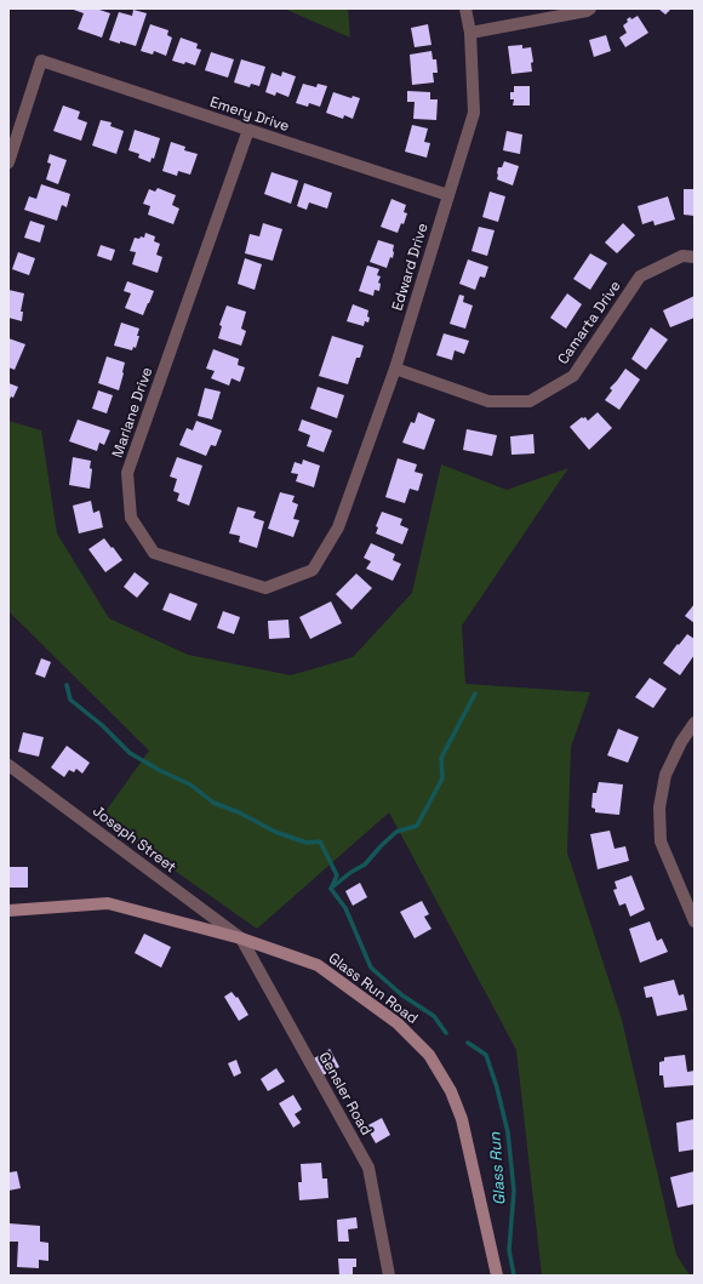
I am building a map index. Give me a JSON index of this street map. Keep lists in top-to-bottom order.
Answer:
{
  "streets": {
    "main road": ["Glass Run Road"],
    "street": [
      "Emery Drive",
      "Edward Drive",
      "Camarta Drive",
      "Marlane Drive",
      "Joseph Street",
      "Gensler Road"
    ]
  },
  "crossings": [
    ["Emery Drive", "Edward Drive"],
    ["Emery Drive", "Marlane Drive"],
    ["Edward Drive", "Camarta Drive"],
    ["Edward Drive", "Marlane Drive"],
    ["Joseph Street", "Glass Run Road"],
    ["Joseph Street", "Gensler Road"],
    ["Glass Run Road", "Gensler Road"]
  ],
  "water": ["Glass Run"]
}
